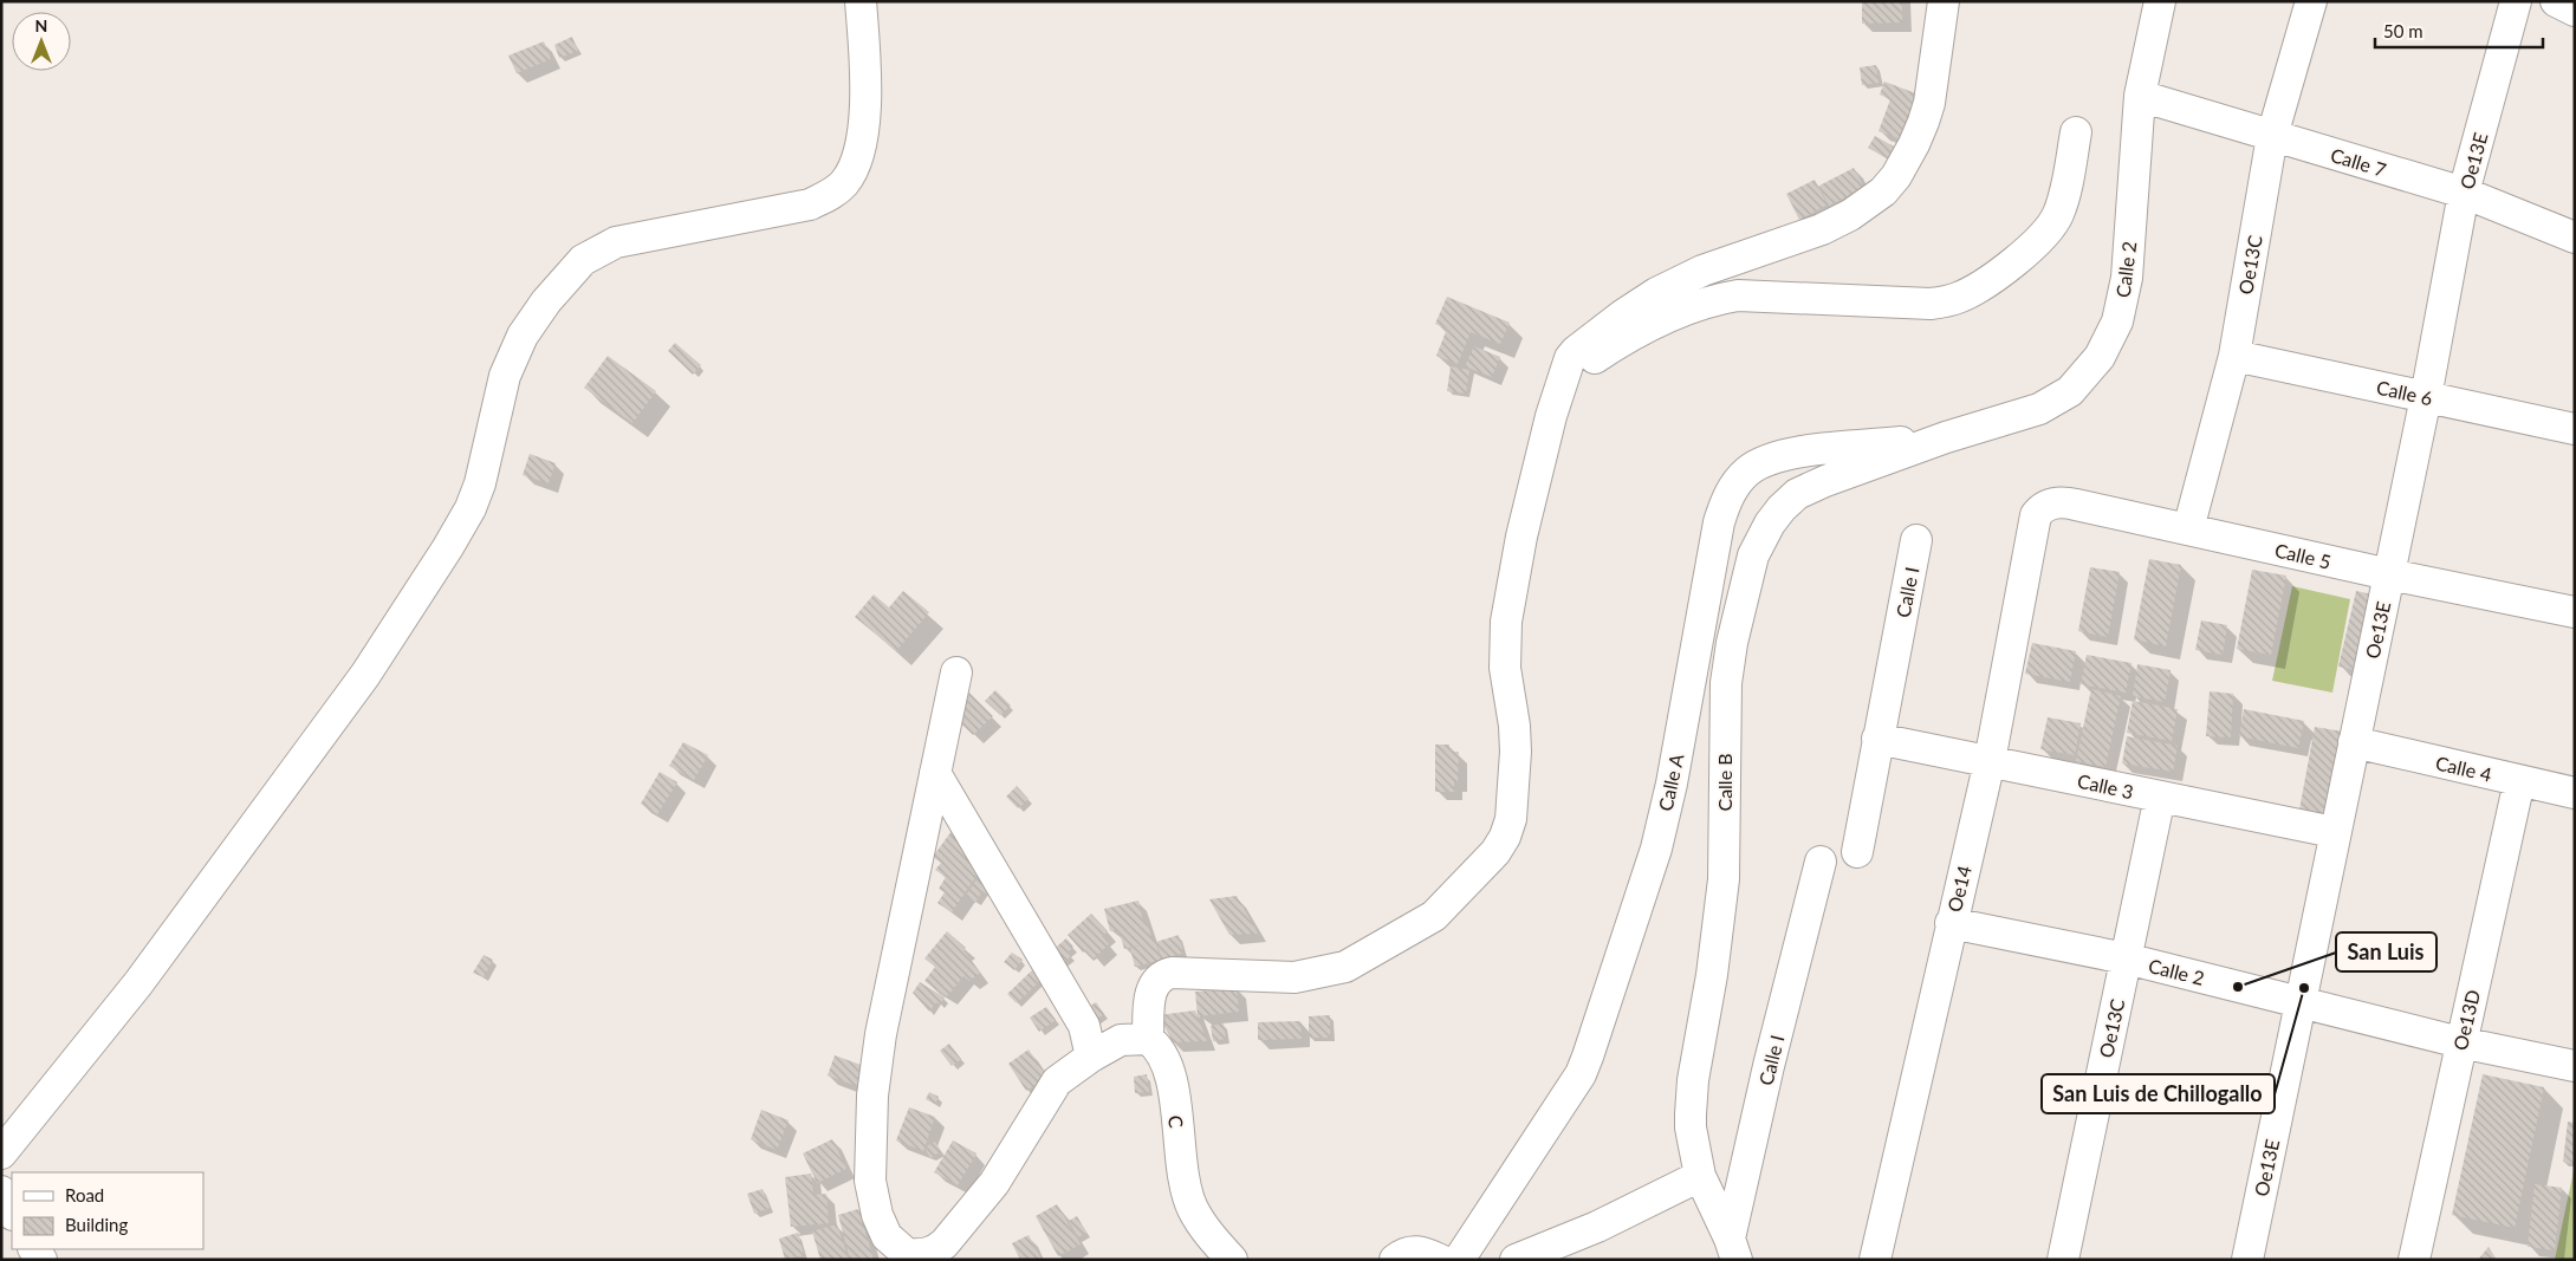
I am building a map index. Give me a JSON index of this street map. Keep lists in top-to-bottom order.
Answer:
{
  "streets": {
    "street": [
      "Oe13E",
      "Calle 7",
      "Oe13C",
      "Calle 2",
      "Calle 6",
      "Calle 5",
      "Calle I",
      "Calle 4",
      "Calle A",
      "Calle B",
      "Calle 3",
      "Oe14",
      "Oe13D",
      "C"
    ]
  },
  "crossings": [
    ["Oe13E", "Calle 7"],
    ["Oe13E", "Calle 2"],
    ["Oe13E", "Calle 6"],
    ["Oe13E", "Calle 5"],
    ["Oe13E", "Calle 4"],
    ["Oe13E", "Calle 3"],
    ["Calle 7", "Oe13C"],
    ["Calle 7", "Calle 2"],
    ["Oe13C", "Calle 2"],
    ["Oe13C", "Calle 6"],
    ["Oe13C", "Calle 5"],
    ["Oe13C", "Calle 3"],
    ["Calle 2", "Calle A"],
    ["Calle 2", "Calle B"],
    ["Calle 2", "Oe14"],
    ["Calle 2", "Oe13D"],
    ["Calle 5", "Oe14"],
    ["Calle I", "Calle B"],
    ["Calle I", "Calle 3"],
    ["Calle 4", "Oe13D"],
    ["Calle A", "Calle B"],
    ["Calle 3", "Oe14"]
  ],
  "places": ["San Luis", "San Luis de Chillogallo"],
  "legend": ["Road", "Building"],
  "scale_bar": "50 m",
  "north": "top"
}
